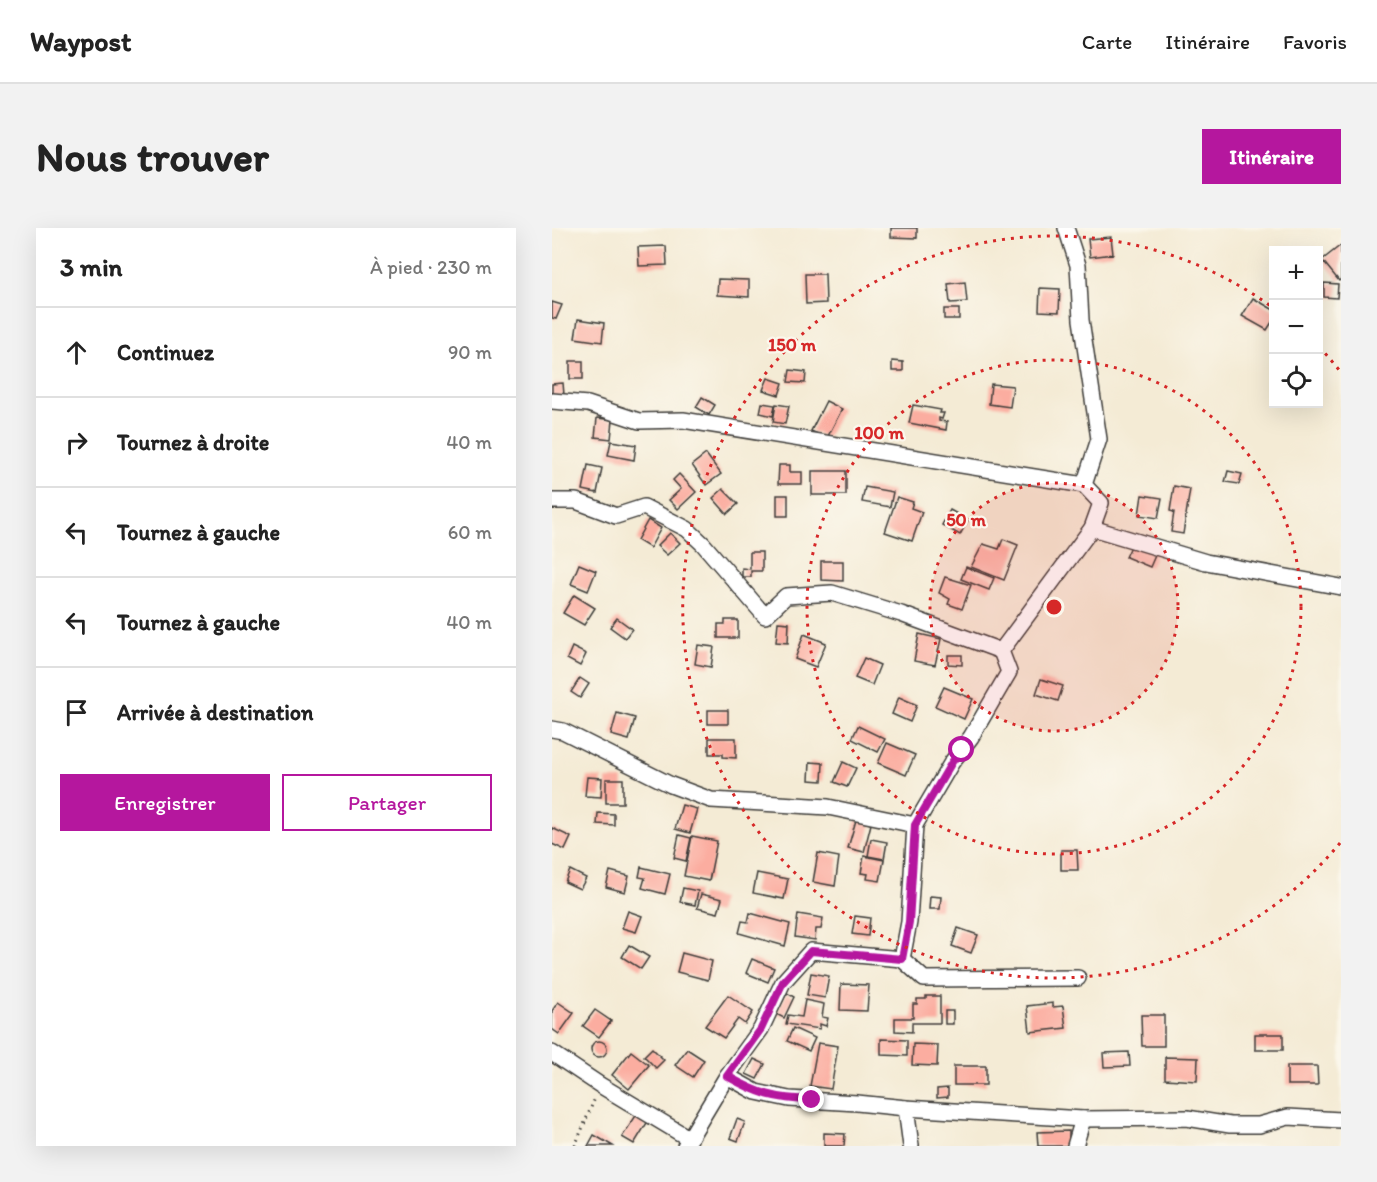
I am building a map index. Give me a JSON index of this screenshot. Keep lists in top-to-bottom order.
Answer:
{
  "page": {
    "header": "Waypost",
    "nav": ["Carte", "Itinéraire", "Favoris"],
    "buttons": [
      "Itinéraire",
      ["Enregistrer", "Partager"]
    ],
    "title": "Nous trouver",
    "heading": ["3 min", "À pied · 230 m"],
    "map_buttons": ["+", "−"],
    "list": [
      ["Continuez", "90 m"],
      ["Tournez à droite", "40 m"],
      ["Tournez à gauche", "60 m"],
      ["Tournez à gauche", "40 m"],
      "Arrivée à destination"
    ]
  },
  "rings": ["150 m", "100 m", "50 m"]
}
